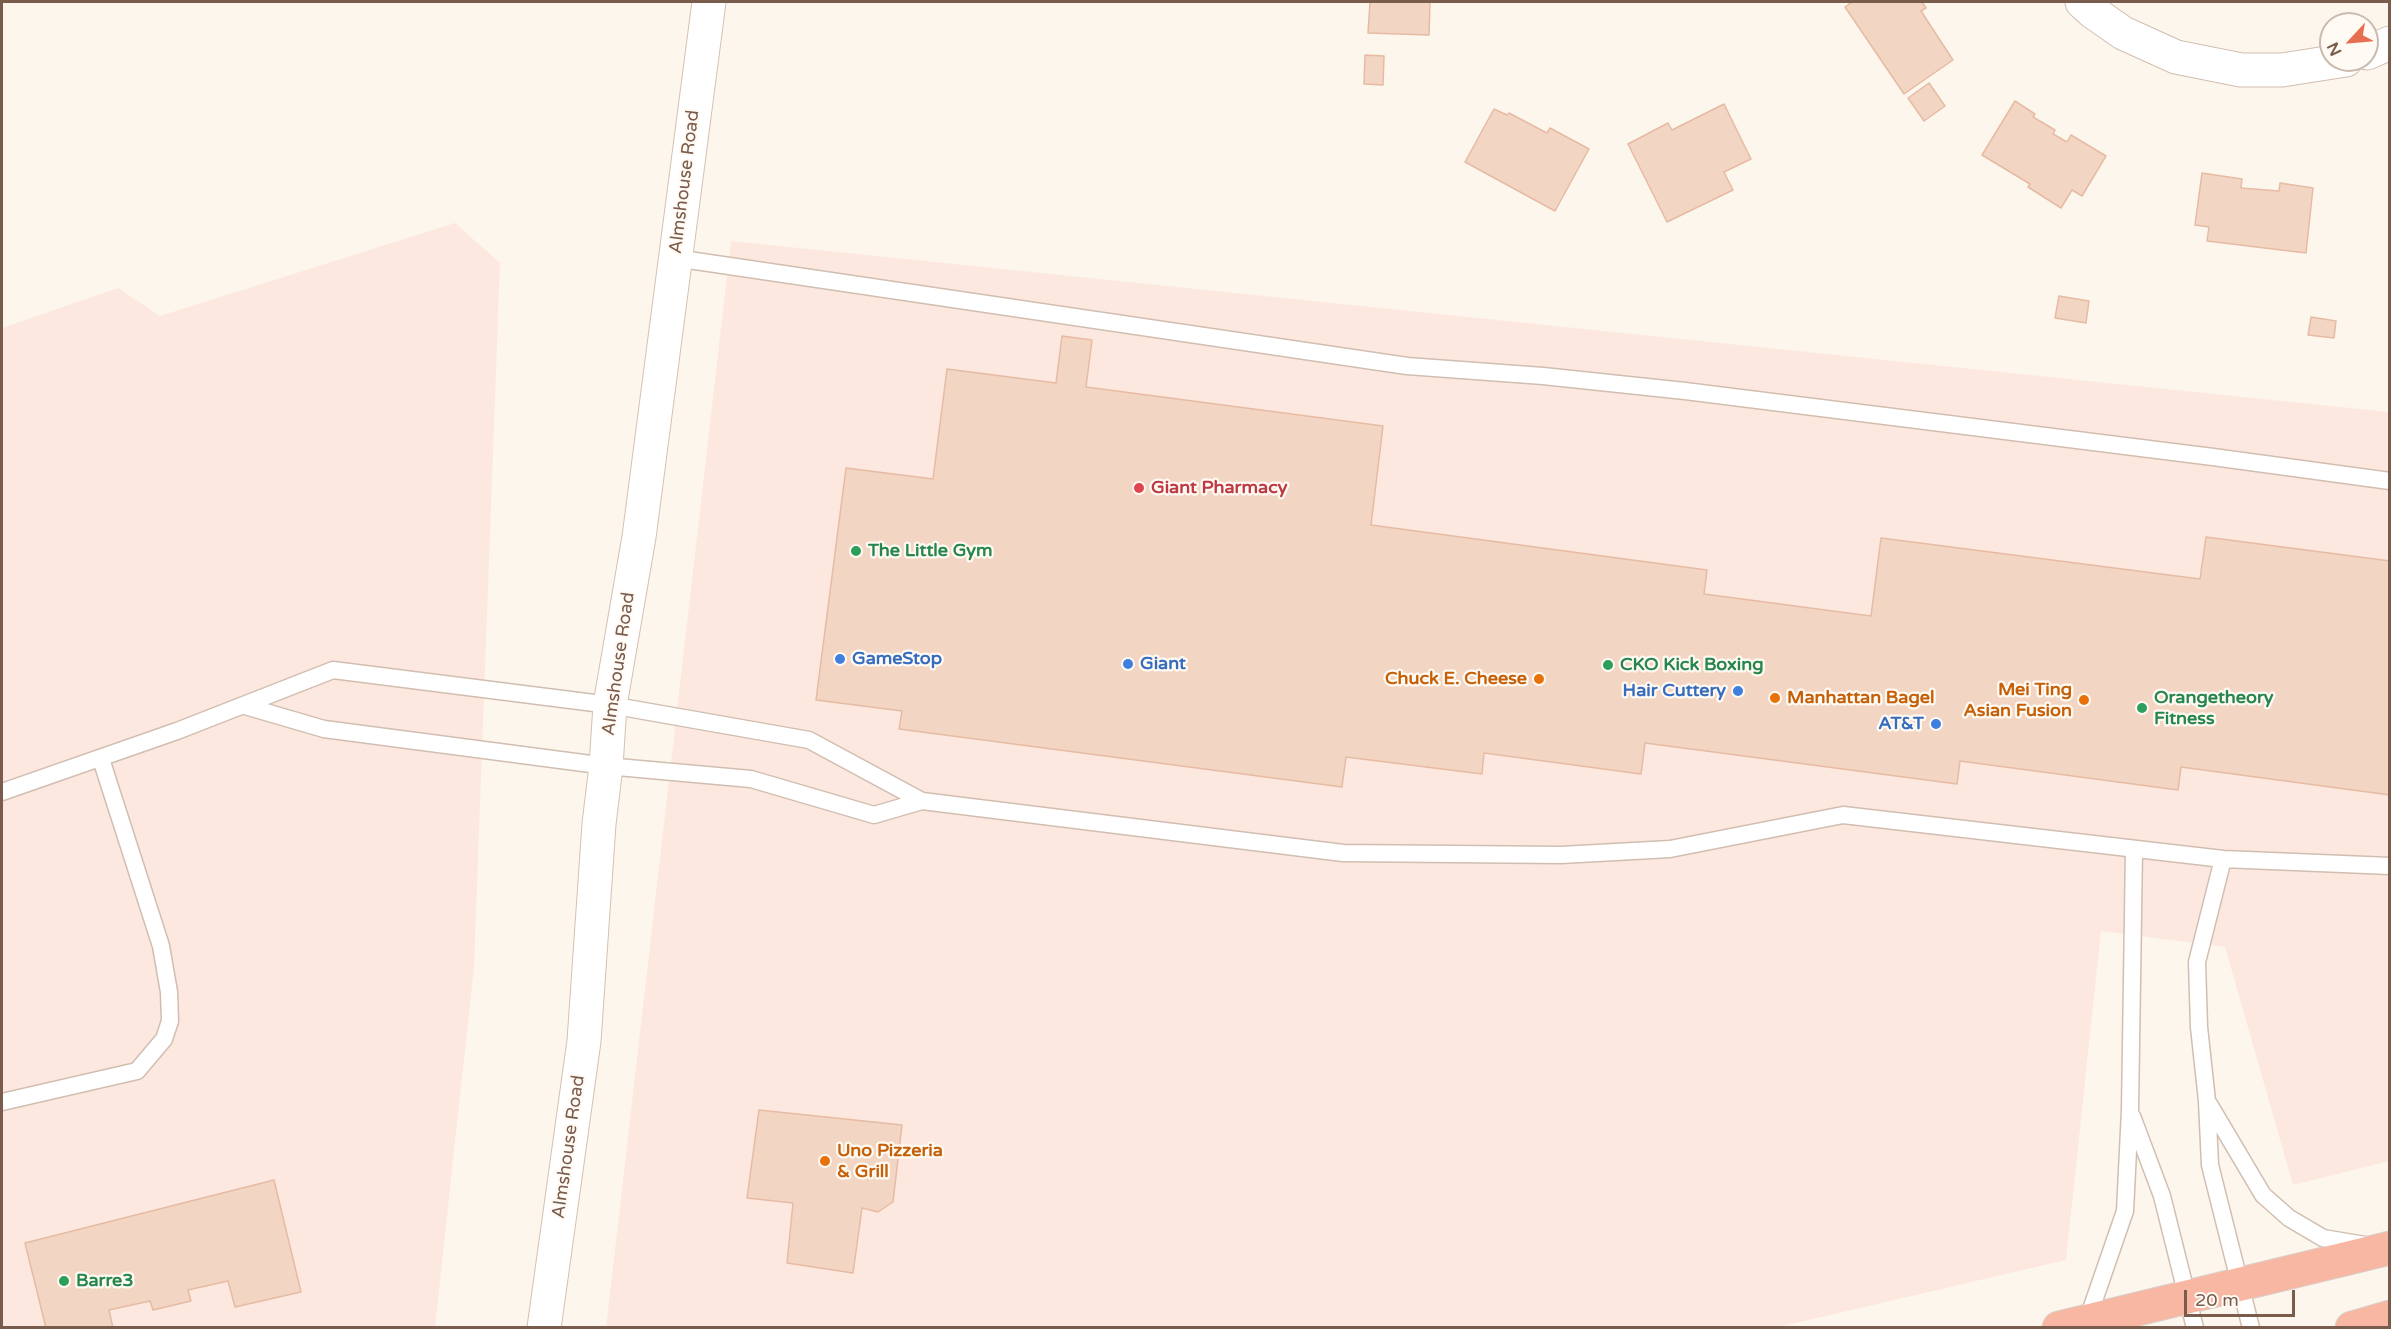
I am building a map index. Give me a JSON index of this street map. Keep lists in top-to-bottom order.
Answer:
{
  "streets": {
    "main road": ["Almshouse Road"]
  },
  "places": [
    "Giant Pharmacy",
    "The Little Gym",
    "GameStop",
    "Giant",
    "CKO Kick Boxing",
    "Chuck E. Cheese",
    "Hair Cuttery",
    "Manhattan Bagel",
    "Mei Ting Asian Fusion",
    "Orangetheory Fitness",
    "AT&T",
    "Uno Pizzeria & Grill",
    "Barre3"
  ],
  "scale_bar": "20 m",
  "north": "bottom left"
}
